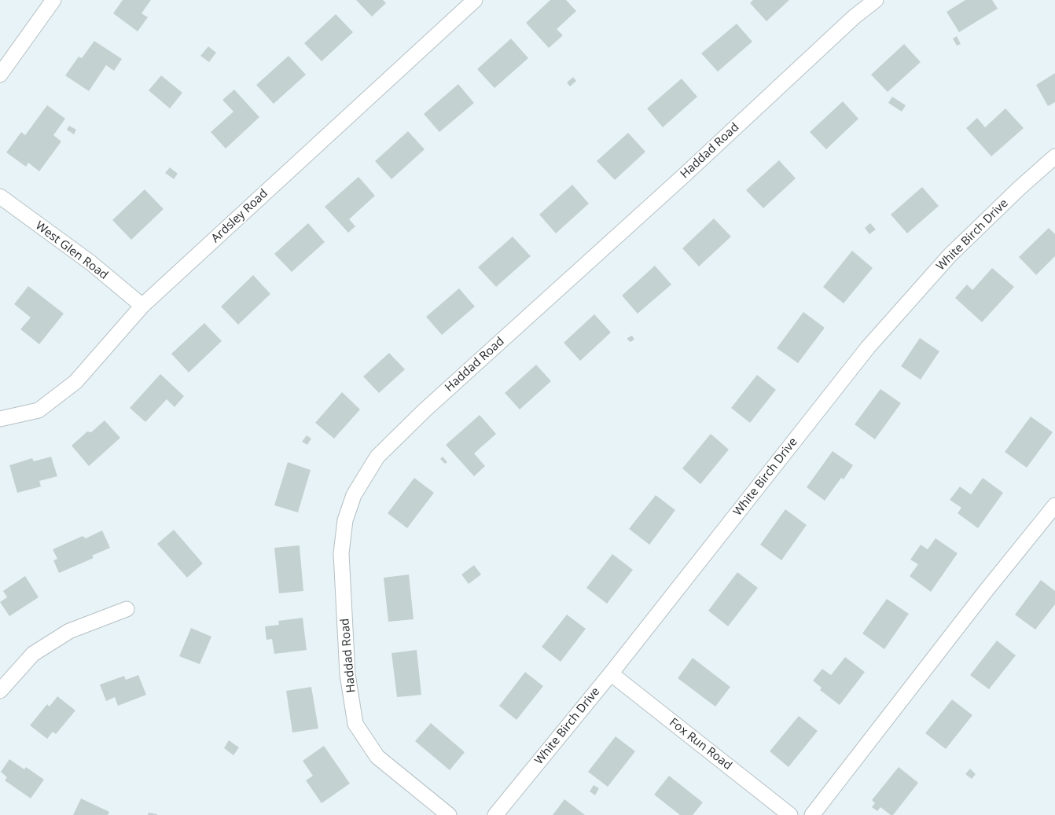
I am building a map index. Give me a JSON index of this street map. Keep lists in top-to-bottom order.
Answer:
{
  "streets": {
    "street": [
      "Haddad Road",
      "Ardsley Road",
      "White Birch Drive",
      "West Glen Road",
      "Fox Run Road"
    ]
  },
  "crossings": [
    ["Ardsley Road", "West Glen Road"],
    ["White Birch Drive", "Fox Run Road"]
  ]
}
